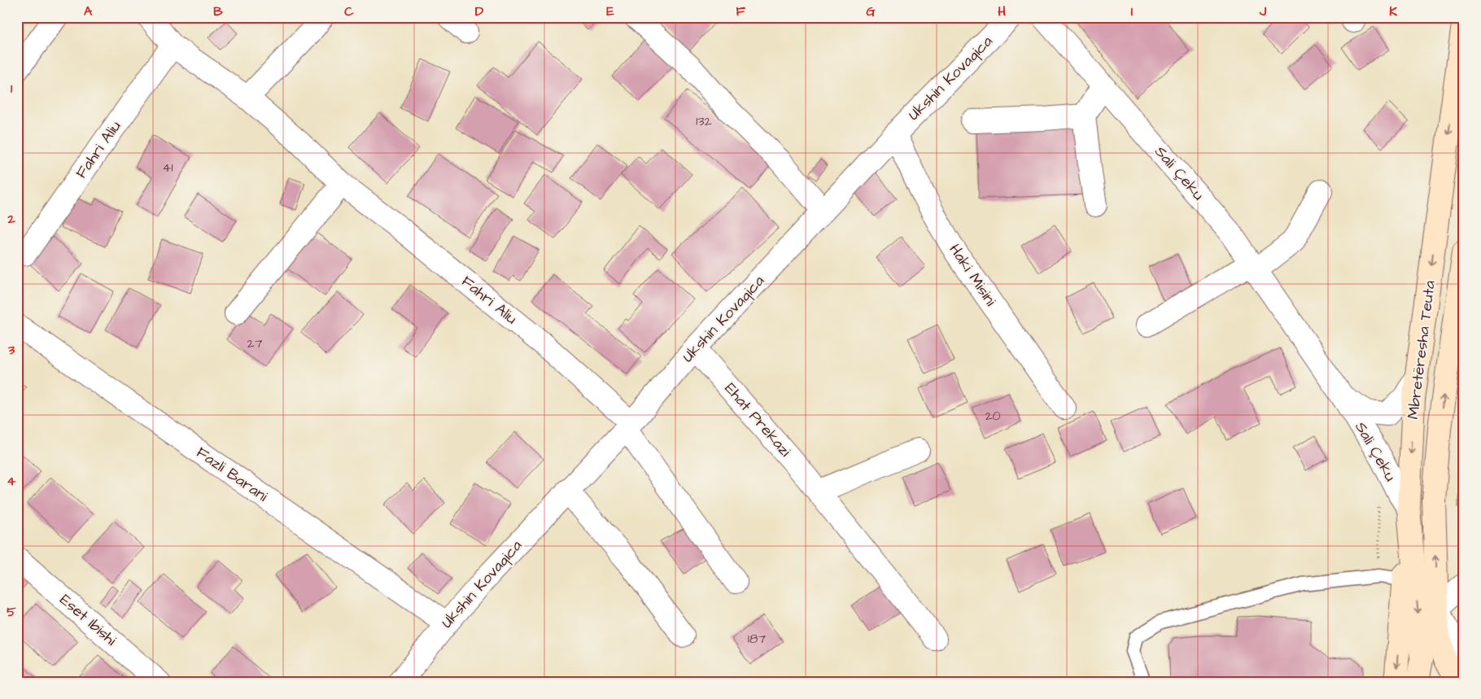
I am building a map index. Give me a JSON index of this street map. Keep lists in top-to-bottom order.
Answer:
{
  "streets": {
    "main road": ["Mbretëresha Teuta"],
    "street": [
      "Ukshin Kovaqica",
      "Fahri Aliu",
      "Sali Çeku",
      "Haki Misini",
      "Ehat Prekazi",
      "Fazli Barani",
      "Eset Ibishi"
    ]
  },
  "crossings": [
    ["Ukshin Kovaqica", "Fahri Aliu"],
    ["Ukshin Kovaqica", "Haki Misini"],
    ["Ukshin Kovaqica", "Ehat Prekazi"],
    ["Ukshin Kovaqica", "Fazli Barani"],
    ["Sali Çeku", "Mbretëresha Teuta"]
  ],
  "house_numbers": [
    "132",
    "41",
    "27",
    "20",
    "187"
  ],
  "grid": {
    "columns": [
      "A",
      "B",
      "C",
      "D",
      "E",
      "F",
      "G",
      "H",
      "I",
      "J",
      "K"
    ],
    "rows": [
      "1",
      "2",
      "3",
      "4",
      "5"
    ]
  }
}
